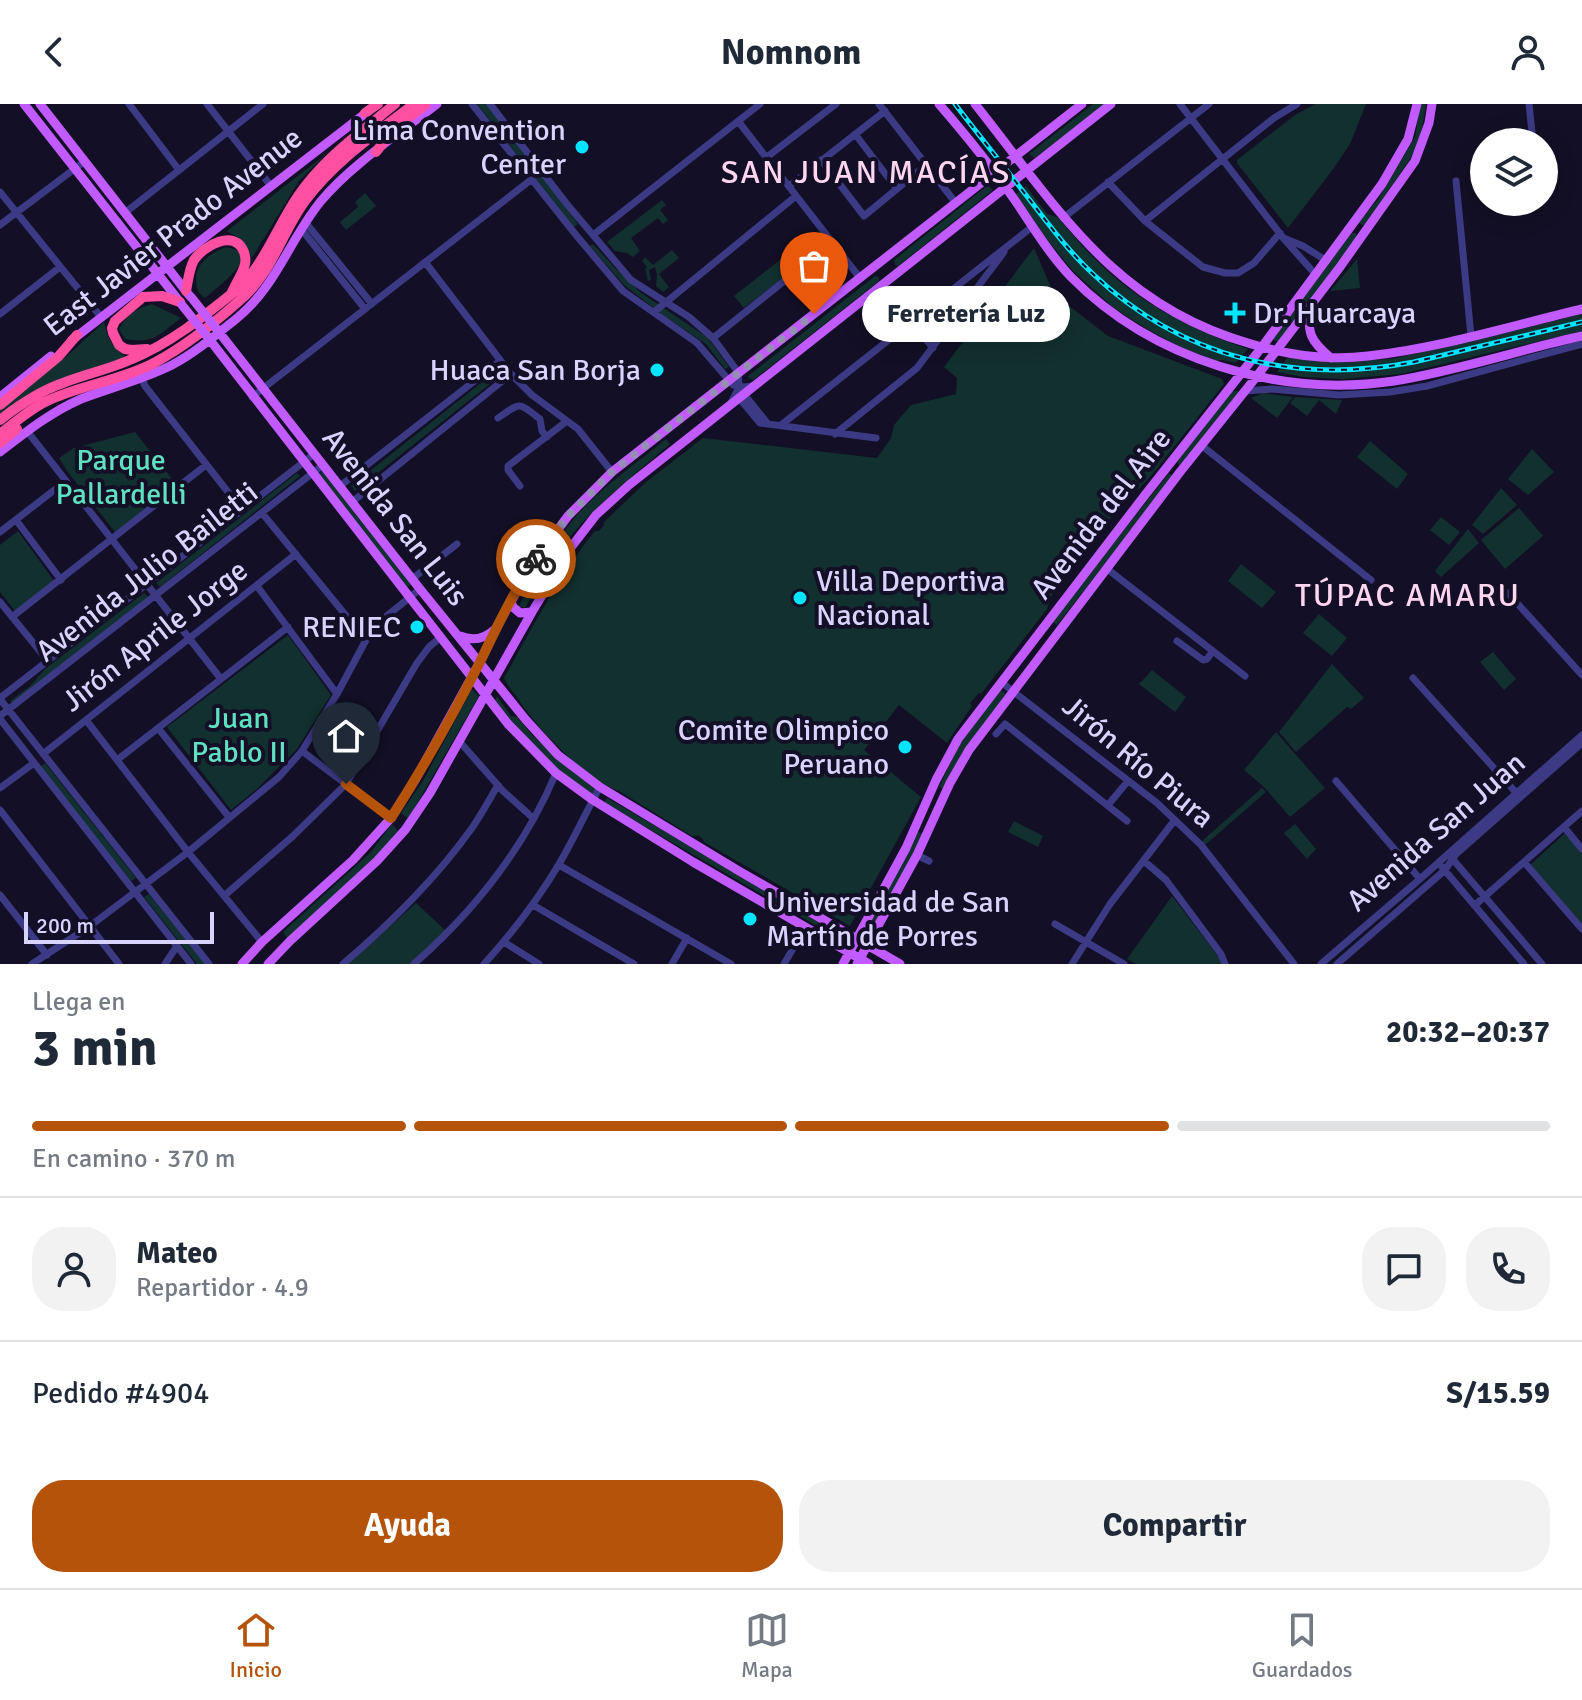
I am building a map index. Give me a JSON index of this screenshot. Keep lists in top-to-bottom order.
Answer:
{
  "streets": {
    "highway": ["East Javier Prado Avenue"],
    "main road": ["Avenida del Aire", "Avenida San Luis"],
    "street": [
      "Avenida Julio Bailetti",
      "Jirón Aprile Jorge",
      "Jirón Río Piura",
      "Avenida San Juan"
    ]
  },
  "crossings": [
    ["East Javier Prado Avenue", "Avenida San Luis"],
    ["Avenida del Aire", "Avenida San Luis"],
    ["Avenida del Aire", "Jirón Río Piura"],
    ["Avenida San Luis", "Avenida Julio Bailetti"]
  ],
  "districts": ["SAN JUAN MACÍAS", "TÚPAC AMARU"],
  "parks": ["Parque Pallardelli", "Juan Pablo II"],
  "places": {
    "other": [
      "Lima Convention Center",
      "Ferretería Luz",
      "Huaca San Borja",
      "Villa Deportiva Nacional",
      "RENIEC",
      "Comite Olimpico Peruano",
      "Universidad de San Martín de Porres"
    ],
    "health": ["Dr. Huarcaya"]
  },
  "scale_bar": "200 m",
  "page": {
    "header": "Nomnom",
    "bubble": "Ferretería Luz",
    "scale": "200 m",
    "heading": ["3 min", "Llega en", "20:32–20:37"],
    "panel": [
      "Mateo",
      "Repartidor · 4.9",
      "Pedido #4904",
      "S/15.59"
    ],
    "bar": "En camino · 370 m",
    "buttons": ["Ayuda", "Compartir"],
    "tabs": ["Inicio", "Mapa", "Guardados"]
  }
}
